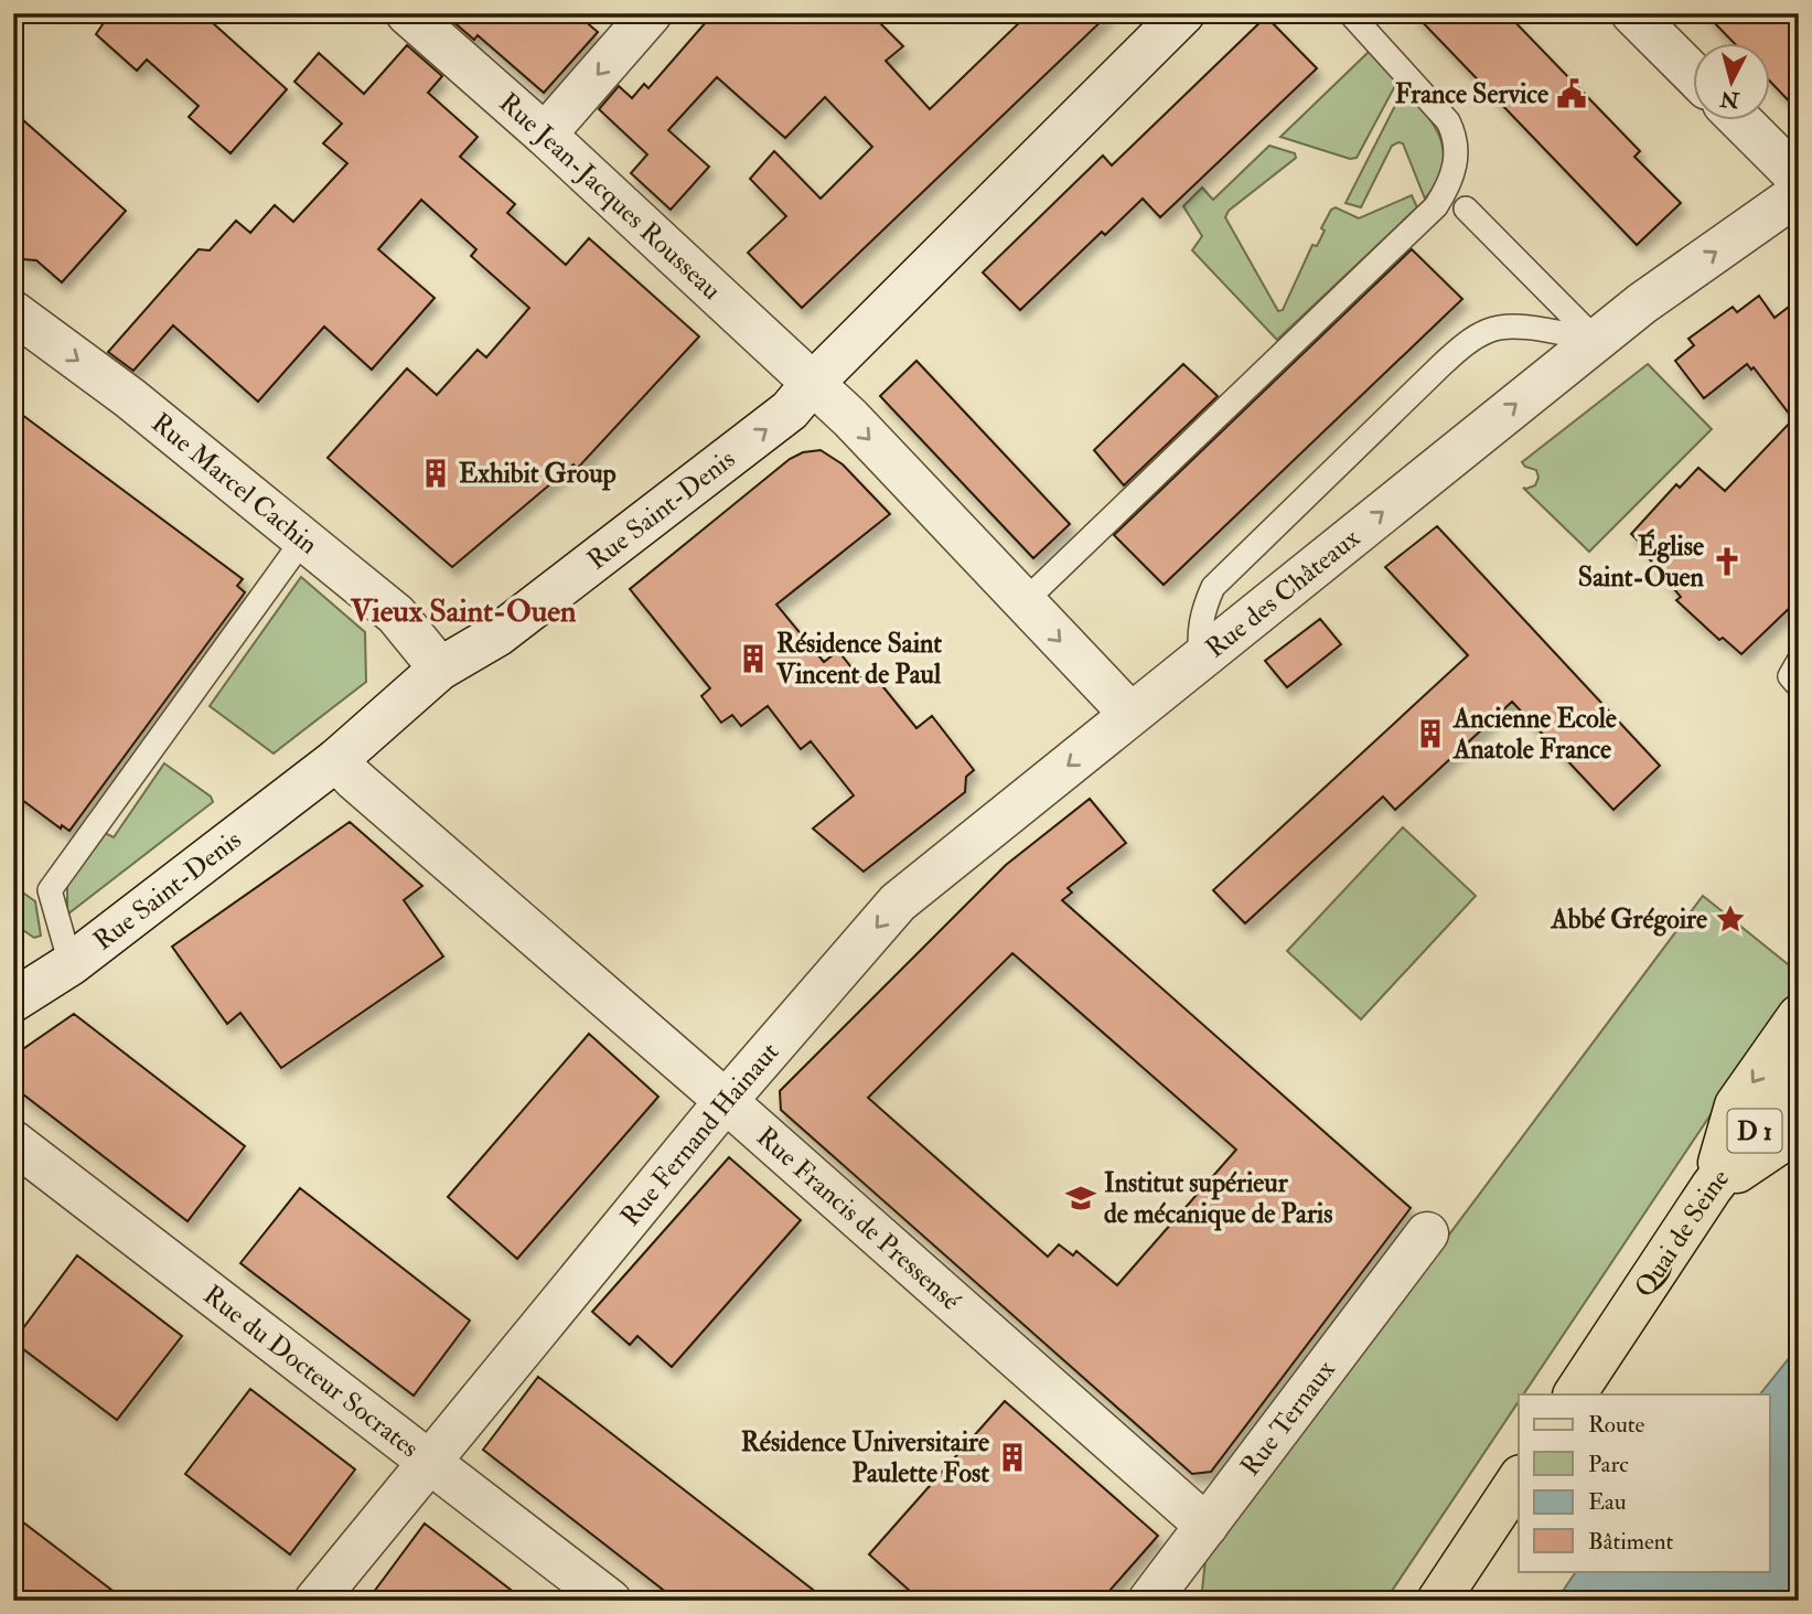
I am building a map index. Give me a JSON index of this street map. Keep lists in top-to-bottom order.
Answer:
{
  "streets": {
    "main road": ["D 1", "Quai de Seine"],
    "street": [
      "Rue Jean-Jacques Rousseau",
      "Rue Marcel Cachin",
      "Rue Saint-Denis",
      "Rue des Châteaux",
      "Rue Fernand Hainaut",
      "Rue Francis de Pressensé",
      "Rue du Docteur Socrates",
      "Rue Ternaux"
    ]
  },
  "crossings": [
    ["Rue Jean-Jacques Rousseau", "Rue Saint-Denis"],
    ["Rue Marcel Cachin", "Rue Saint-Denis"],
    ["Rue Saint-Denis", "Rue Francis de Pressensé"],
    ["Rue des Châteaux", "Rue Fernand Hainaut"],
    ["Rue Fernand Hainaut", "Rue Francis de Pressensé"],
    ["Rue Fernand Hainaut", "Rue du Docteur Socrates"],
    ["Rue Francis de Pressensé", "Rue Ternaux"]
  ],
  "one_way": ["Rue Marcel Cachin", "Rue des Châteaux", "Rue Fernand Hainaut"],
  "districts": ["Vieux Saint-Ouen"],
  "places": {
    "public building": ["France Service"],
    "building": [
      "Exhibit Group",
      "Résidence Saint Vincent de Paul",
      "Ancienne Ecole Anatole France",
      "Résidence Universitaire Paulette Fost"
    ],
    "church": ["Église Saint-Ouen"],
    "place": ["Abbé Grégoire"],
    "school or university": ["Institut supérieur de mécanique de Paris"]
  },
  "legend": [
    "Route",
    "Parc",
    "Eau",
    "Bâtiment"
  ],
  "north": "bottom"
}
